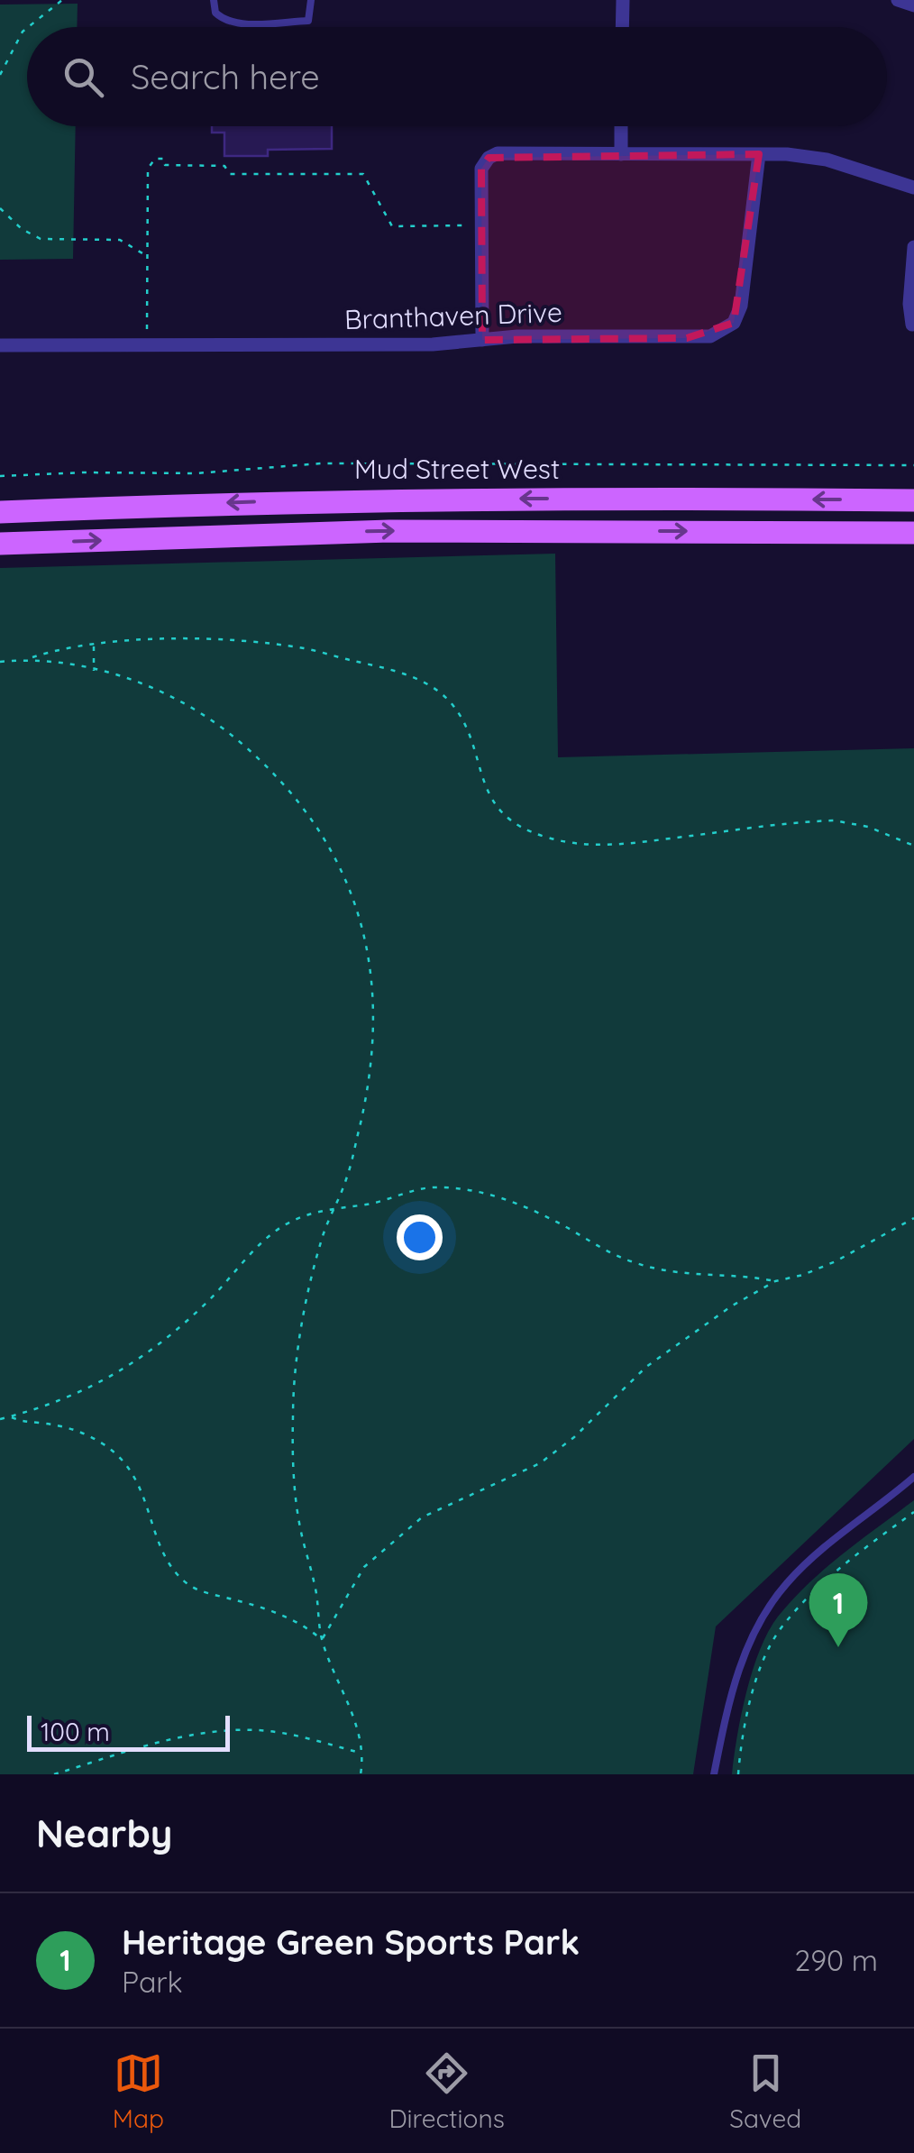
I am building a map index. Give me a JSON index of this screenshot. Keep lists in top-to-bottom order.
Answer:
{
  "streets": {
    "main road": ["Mud Street West"],
    "street": ["Branthaven Drive"]
  },
  "scale_bar": "100 m",
  "page": {
    "search": "Search here",
    "pins": "1",
    "scale": "100 m",
    "heading": "Nearby",
    "list": [
      {
        "mark": "1",
        "name": "Heritage Green Sports Park",
        "note": "Park",
        "value": "290 m"
      }
    ],
    "nav": ["Map", "Directions", "Saved"]
  }
}
